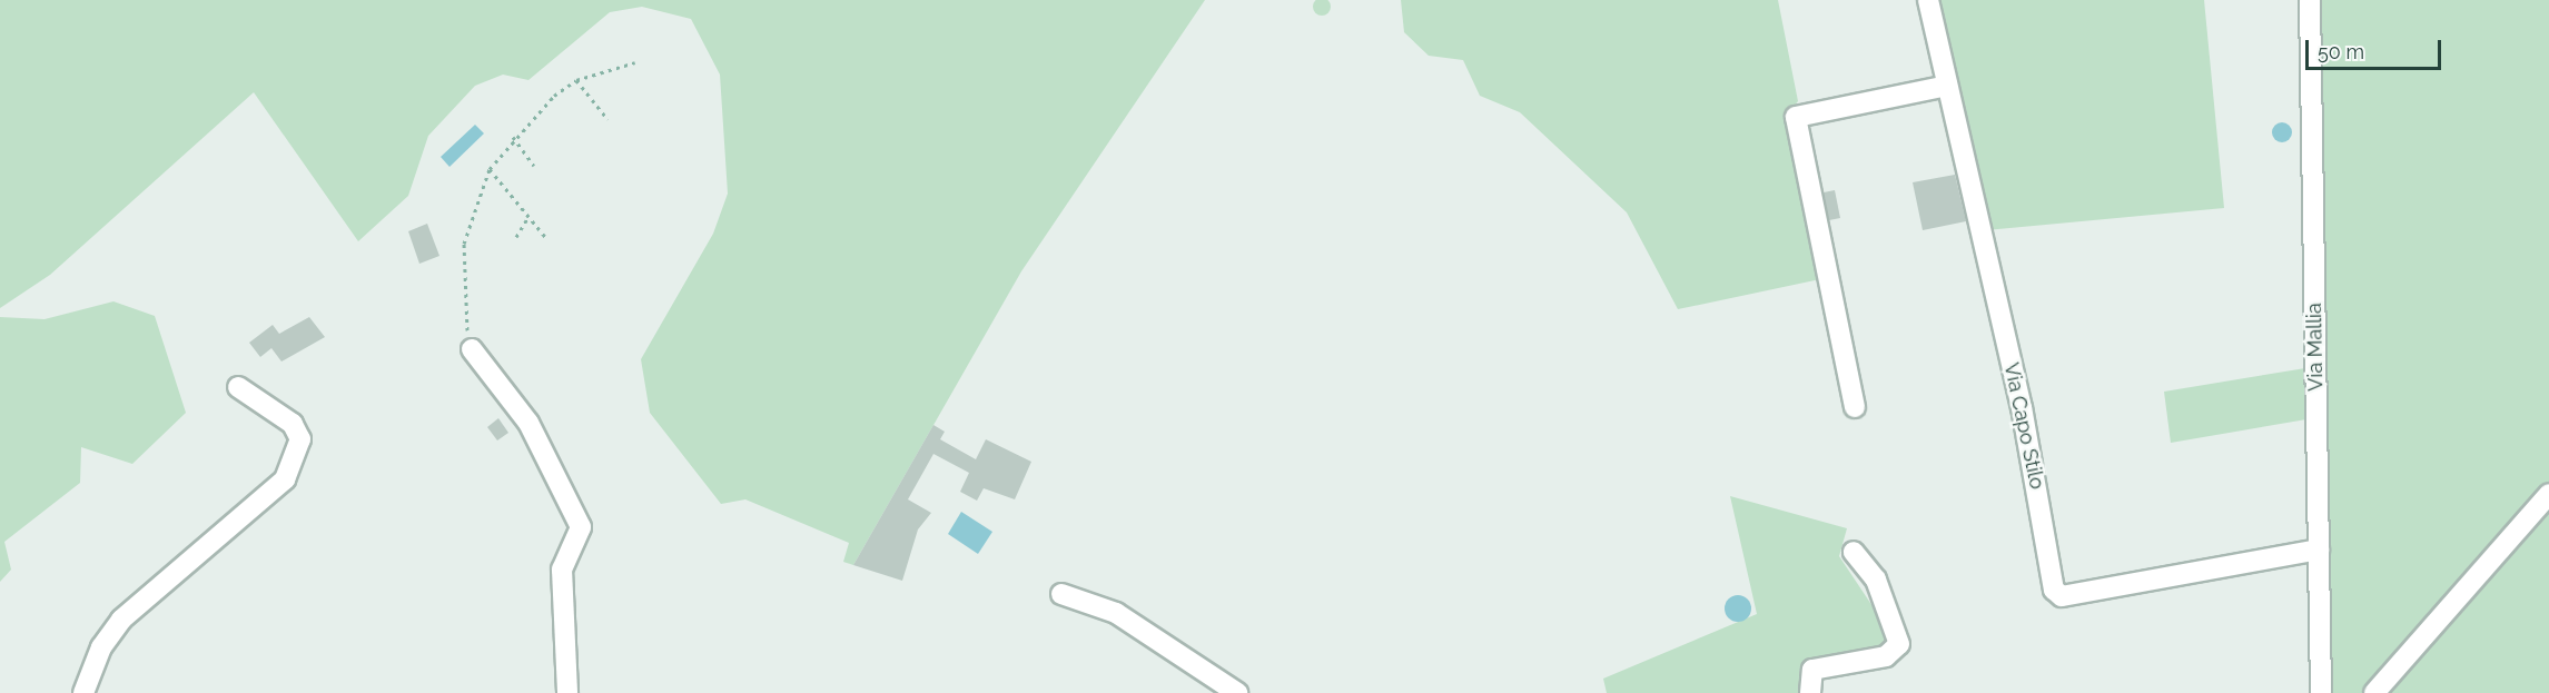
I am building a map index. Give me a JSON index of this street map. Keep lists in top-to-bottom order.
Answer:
{
  "streets": {
    "street": ["Via Mallia", "Via Capo Stilo"]
  },
  "crossings": [
    ["Via Mallia", "Via Capo Stilo"]
  ],
  "scale_bar": "50 m"
}
